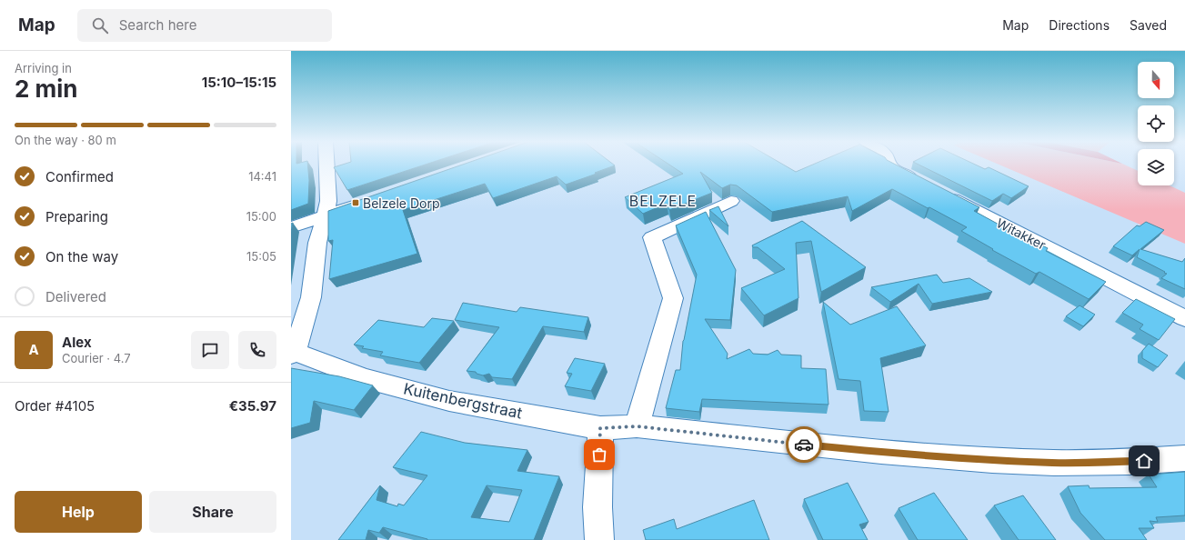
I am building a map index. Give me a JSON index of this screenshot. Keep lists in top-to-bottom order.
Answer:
{
  "streets": {
    "street": ["Witakker", "Kuitenbergstraat"]
  },
  "districts": ["BELZELE"],
  "places": {
    "transit": ["Belzele Dorp"]
  },
  "north": "bottom",
  "page": {
    "header": "Map",
    "search": "Search here",
    "nav": ["Map", "Directions", "Saved"],
    "heading": ["2 min", "Arriving in", "15:10–15:15"],
    "panel": [
      "Alex",
      "Courier · 4.7",
      "Order #4105",
      "€35.97"
    ],
    "bar": "On the way · 80 m",
    "list": [
      ["Confirmed", "14:41"],
      ["Preparing", "15:00"],
      ["On the way", "15:05"],
      "Delivered"
    ],
    "round": "A",
    "buttons": ["Help", "Share"]
  }
}
